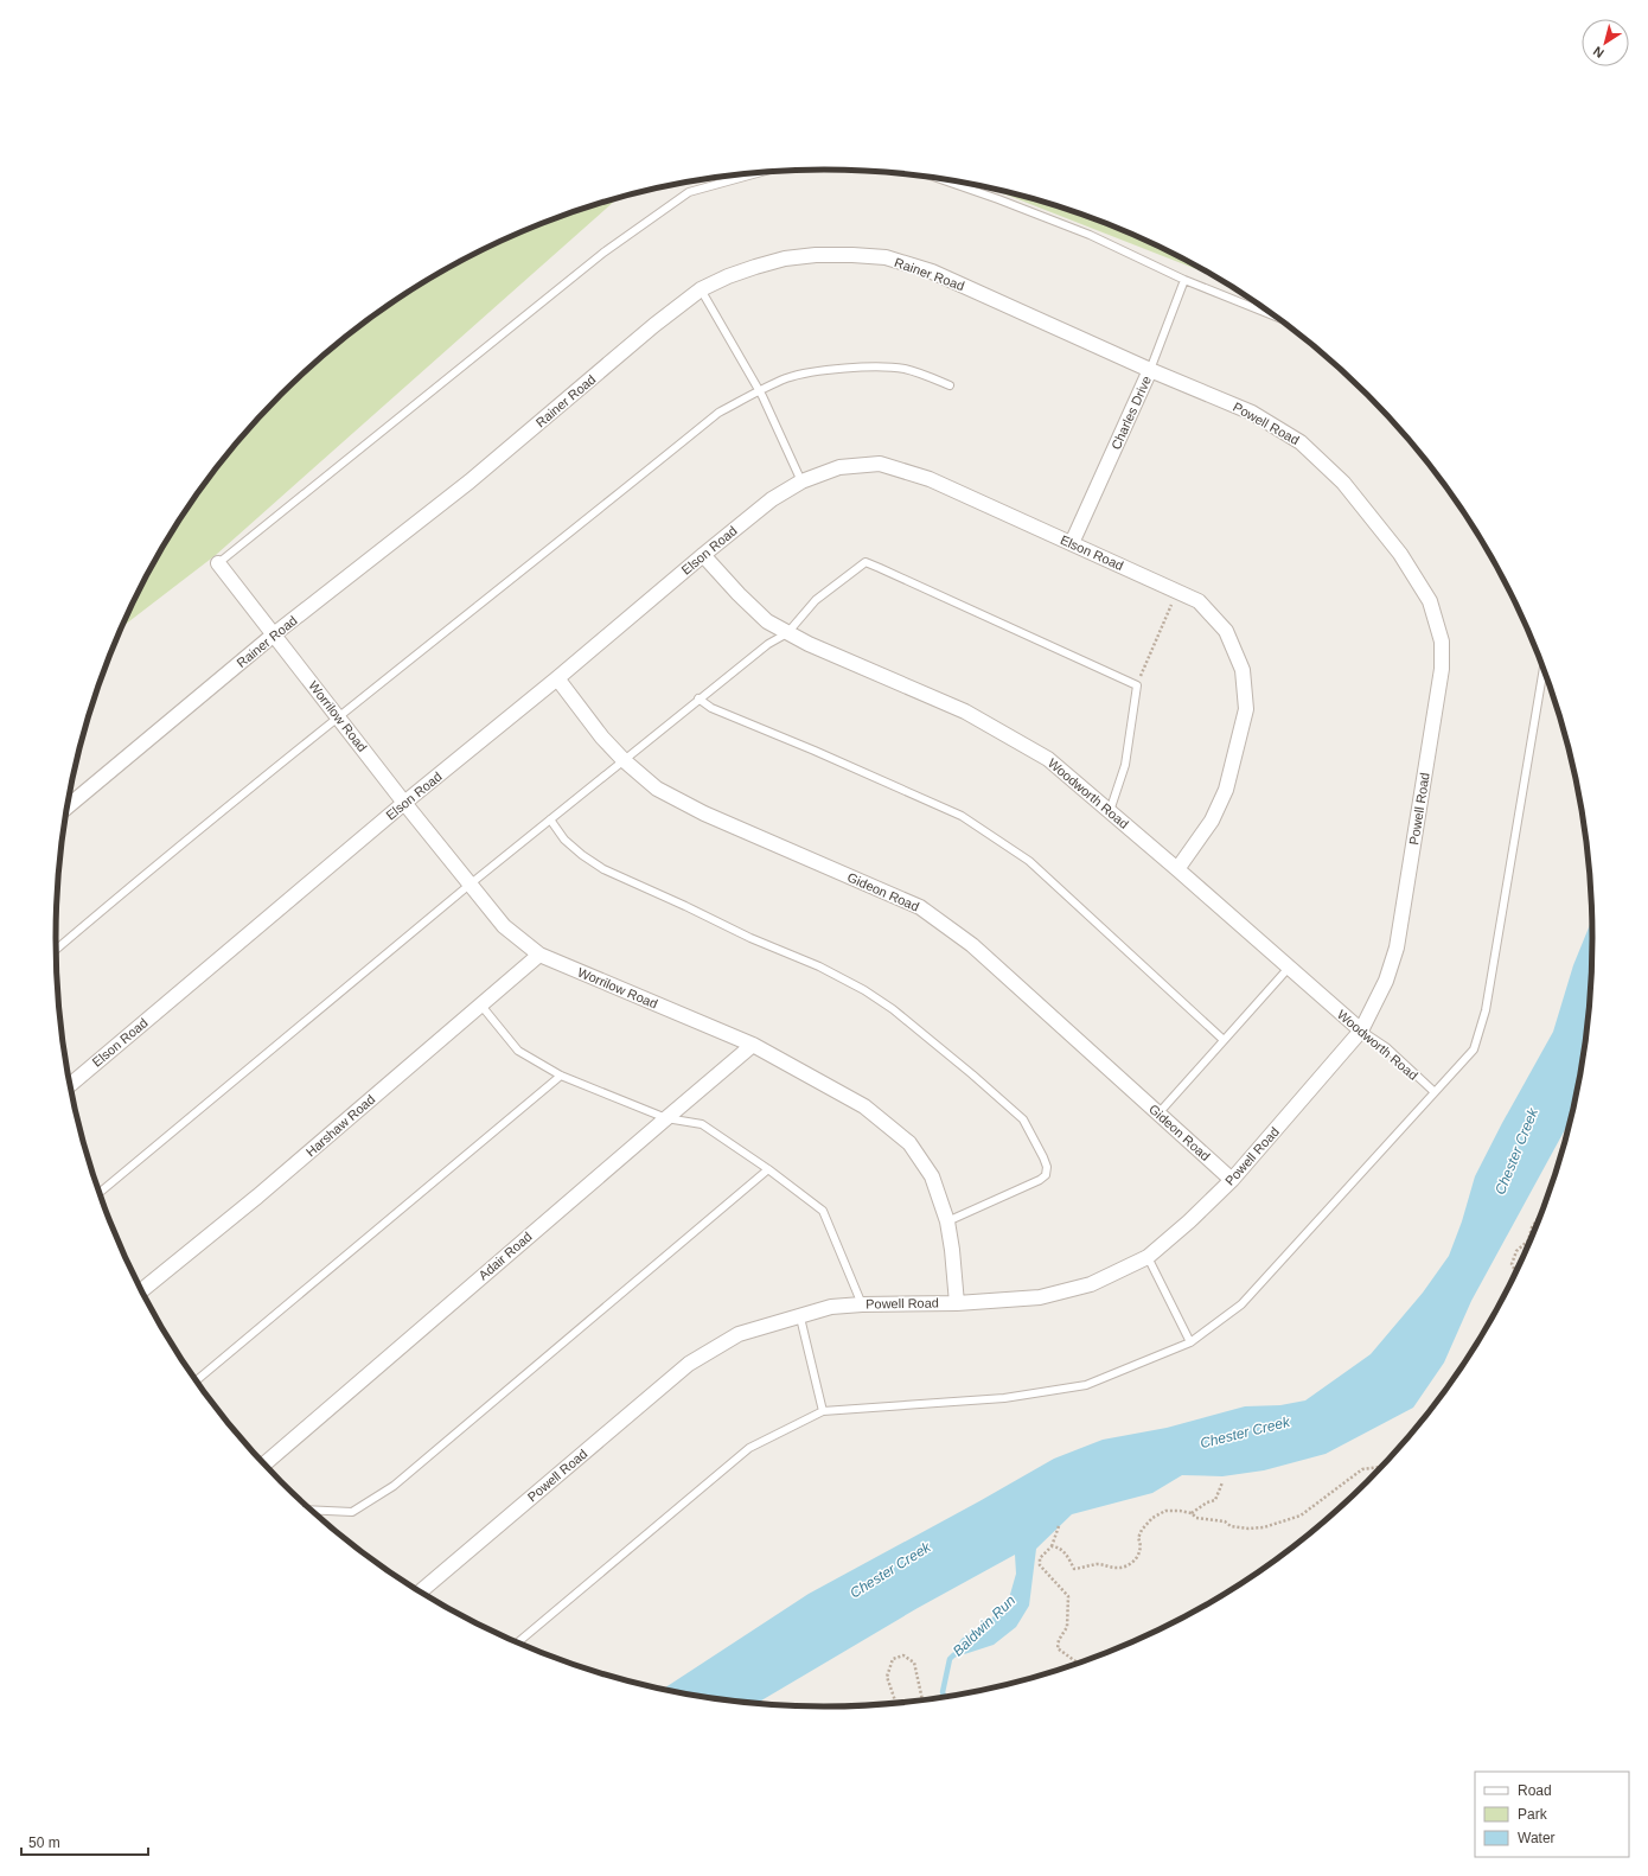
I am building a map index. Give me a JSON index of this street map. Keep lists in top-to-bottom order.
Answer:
{
  "streets": {
    "street": [
      "Rainer Road",
      "Charles Drive",
      "Powell Road",
      "Elson Road",
      "Worrilow Road",
      "Woodworth Road",
      "Gideon Road",
      "Harshaw Road",
      "Adair Road"
    ]
  },
  "crossings": [
    ["Rainer Road", "Charles Drive"],
    ["Rainer Road", "Powell Road"],
    ["Rainer Road", "Worrilow Road"],
    ["Charles Drive", "Powell Road"],
    ["Charles Drive", "Elson Road"],
    ["Powell Road", "Worrilow Road"],
    ["Powell Road", "Woodworth Road"],
    ["Powell Road", "Gideon Road"],
    ["Elson Road", "Worrilow Road"],
    ["Elson Road", "Woodworth Road"],
    ["Elson Road", "Gideon Road"],
    ["Worrilow Road", "Harshaw Road"],
    ["Worrilow Road", "Adair Road"]
  ],
  "water": ["Chester Creek", "Baldwin Run"],
  "legend": ["Road", "Park", "Water"],
  "scale_bar": "50 m",
  "north": "bottom left"
}
